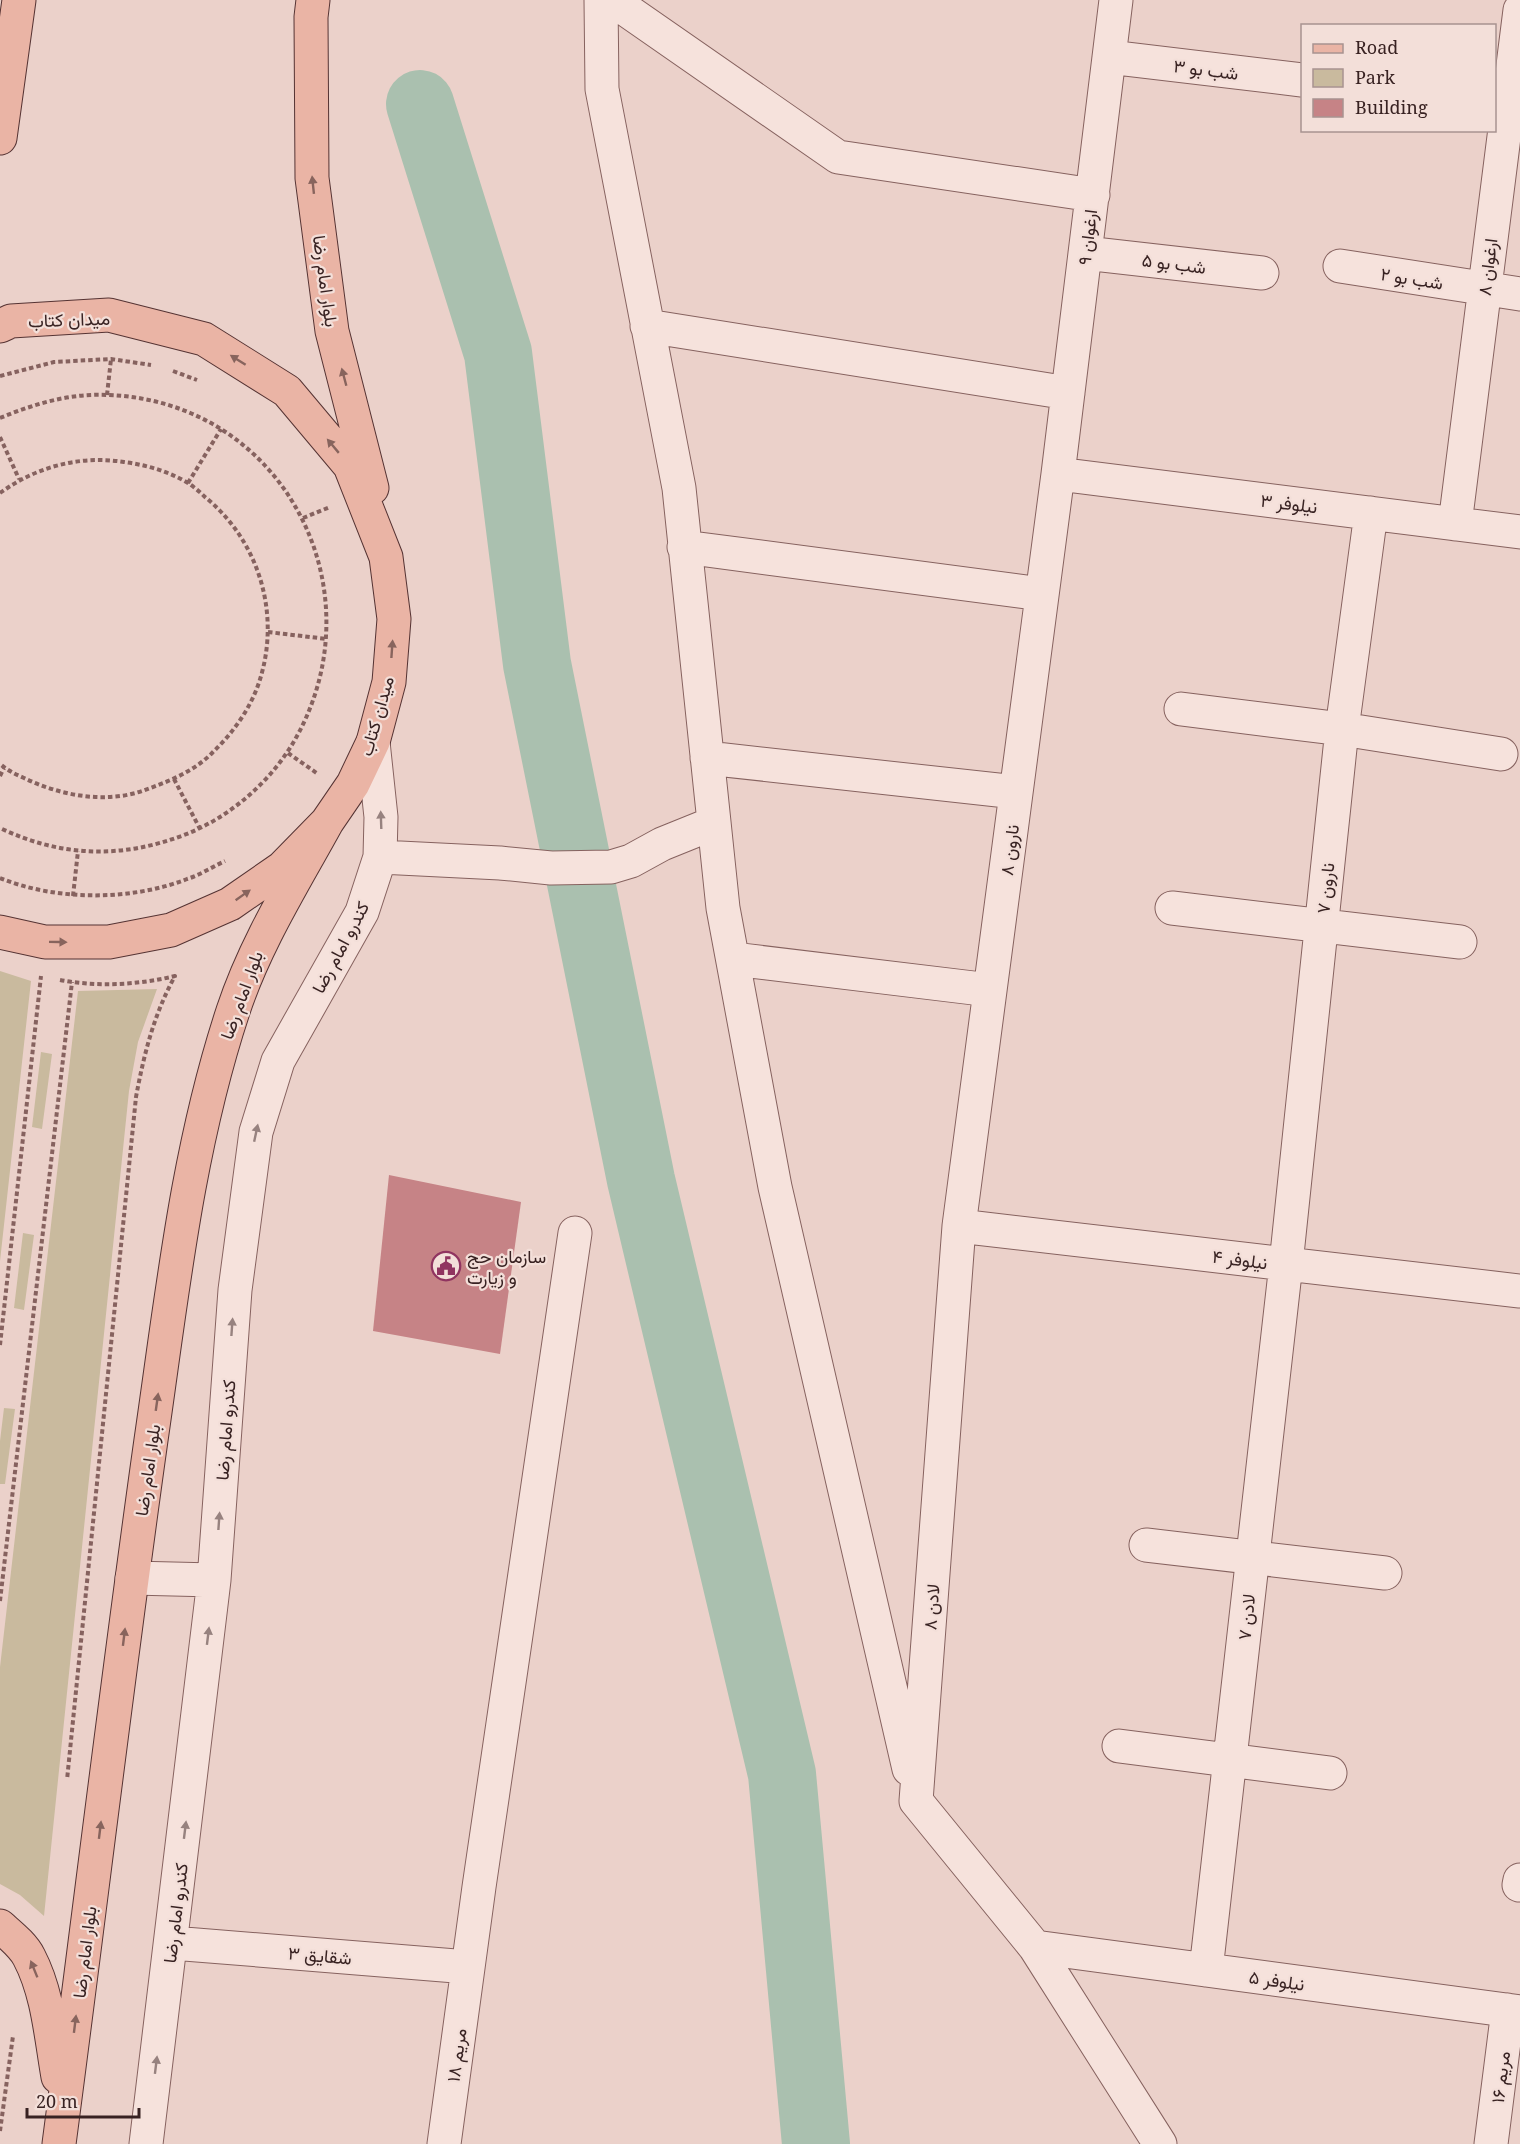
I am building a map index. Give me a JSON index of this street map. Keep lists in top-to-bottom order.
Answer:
{
  "streets": {
    "main road": ["بلوار امام رضا", "میدان کتاب"],
    "street": [
      "شب بو ۳",
      "ارغوان ۹",
      "شب بو ۵",
      "ارغوان ۸",
      "شب بو ۲",
      "نیلوفر ۳",
      "نارون ۸",
      "نارون ۷",
      "کندرو امام رضا",
      "نیلوفر ۴",
      "لادن ۸",
      "لادن ۷",
      "شقایق ۳",
      "نیلوفر ۵",
      "مریم ۱۸",
      "مریم ۱۶"
    ]
  },
  "crossings": [
    ["شب بو ۳", "ارغوان ۹"],
    ["ارغوان ۹", "شب بو ۵"],
    ["ارغوان ۹", "نیلوفر ۳"],
    ["ارغوان ۹", "نارون ۸"],
    ["ارغوان ۸", "شب بو ۲"],
    ["ارغوان ۸", "نیلوفر ۳"],
    ["بلوار امام رضا", "میدان کتاب"],
    ["میدان کتاب", "کندرو امام رضا"],
    ["نیلوفر ۳", "نارون ۸"],
    ["نیلوفر ۳", "نارون ۷"],
    ["نارون ۸", "نیلوفر ۴"],
    ["نارون ۸", "لادن ۸"],
    ["نارون ۷", "نیلوفر ۴"],
    ["نارون ۷", "لادن ۷"],
    ["کندرو امام رضا", "شقایق ۳"],
    ["نیلوفر ۴", "لادن ۸"],
    ["نیلوفر ۴", "لادن ۷"],
    ["لادن ۷", "نیلوفر ۵"],
    ["شقایق ۳", "مریم ۱۸"],
    ["نیلوفر ۵", "مریم ۱۶"]
  ],
  "one_way": ["بلوار امام رضا", "کندرو امام رضا"],
  "places": {
    "public building": ["سازمان حج و زیارت"]
  },
  "legend": ["Road", "Park", "Building"],
  "scale_bar": "20 m"
}
